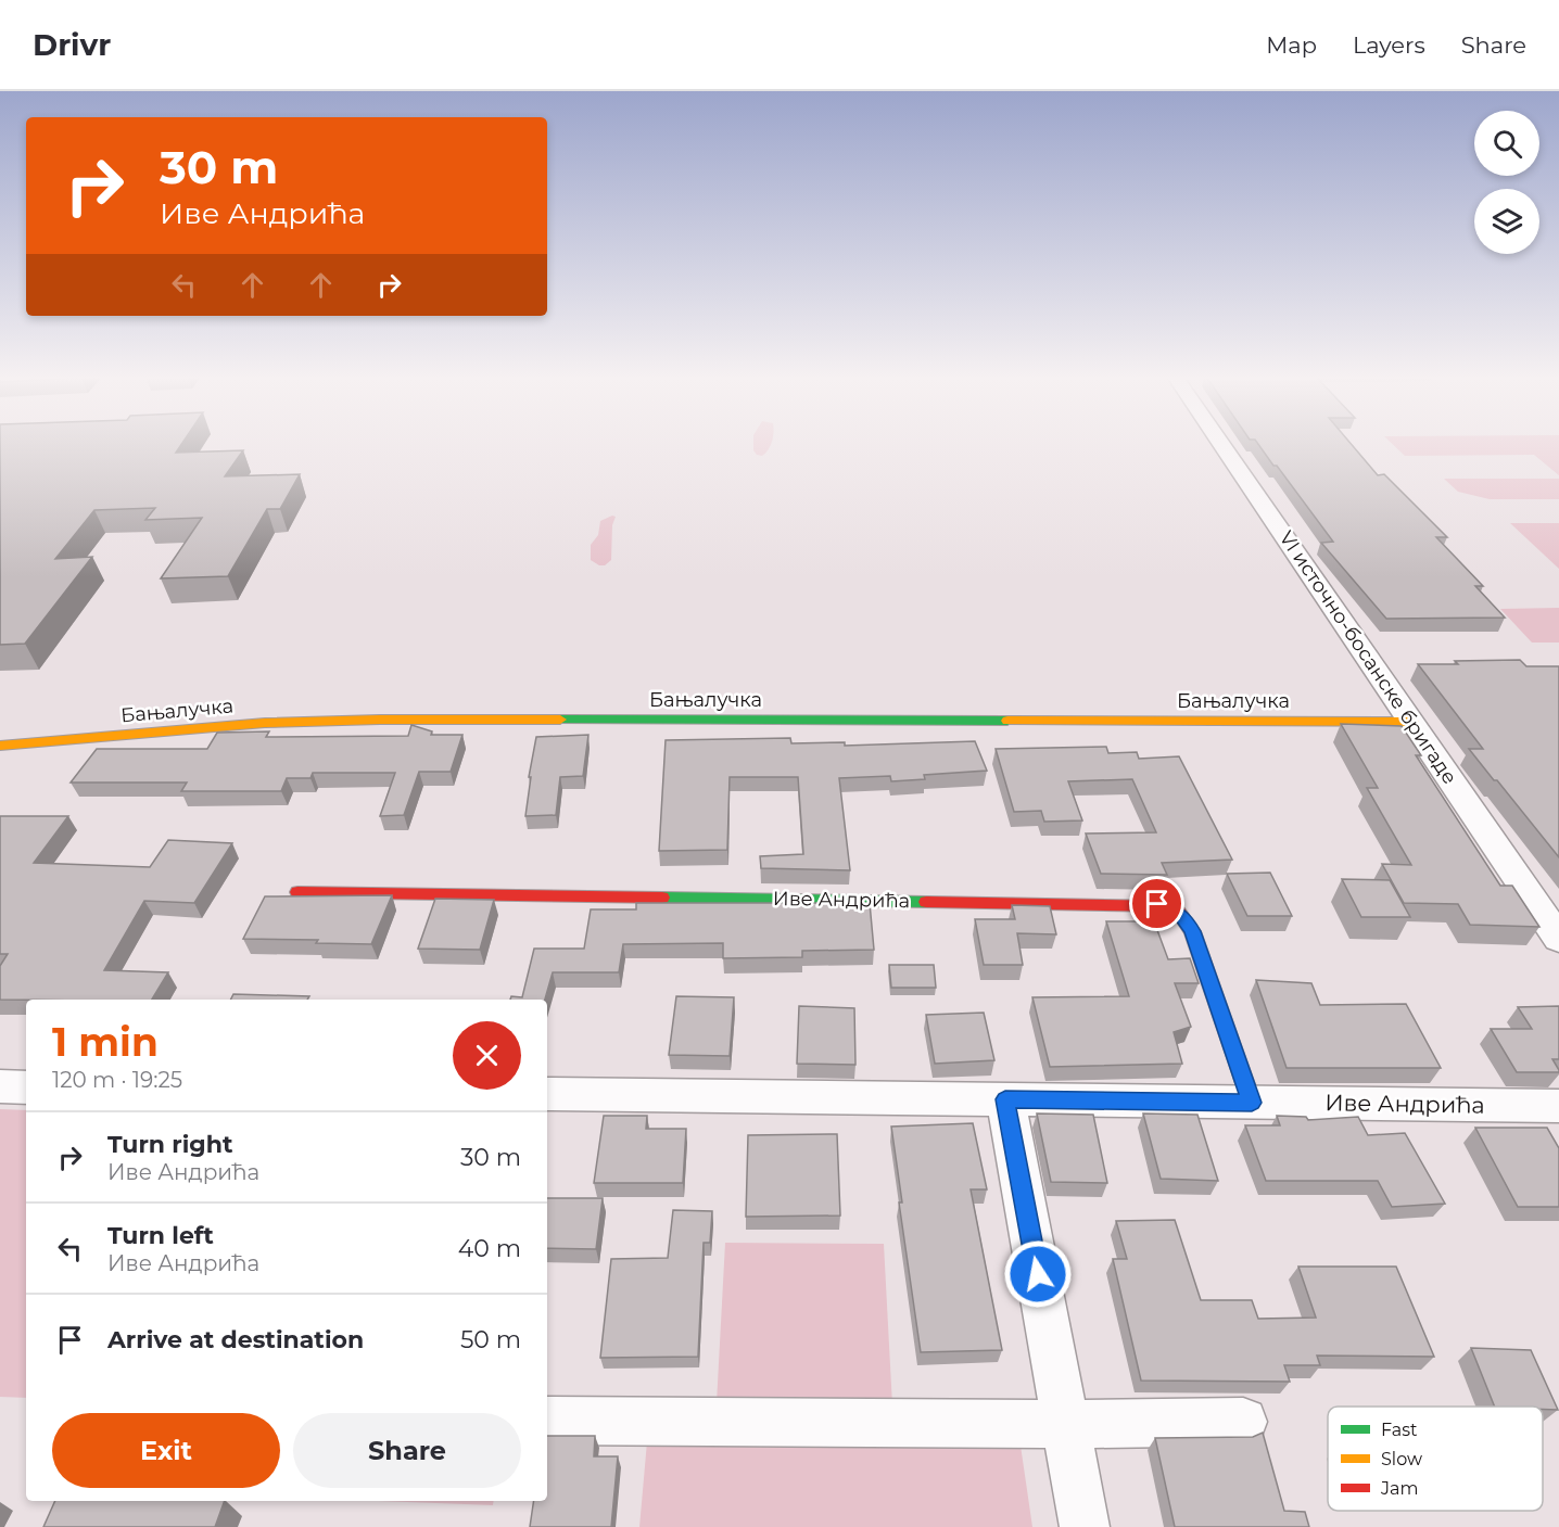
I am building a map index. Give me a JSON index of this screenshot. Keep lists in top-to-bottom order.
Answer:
{
  "streets": {
    "street": ["VI источно-босанске бригаде", "Бањалучка", "Иве Андрића"]
  },
  "crossings": [
    ["VI источно-босанске бригаде", "Бањалучка"]
  ],
  "legend": ["Fast", "Slow", "Jam"],
  "page": {
    "header": "Drivr",
    "nav": ["Map", "Layers", "Share"],
    "turn": ["30 m", "Иве Андрића"],
    "heading": ["1 min", "120 m · 19:25"],
    "list": [
      {
        "name": "Turn right",
        "note": "Иве Андрића",
        "value": "30 m"
      },
      {
        "name": "Turn left",
        "note": "Иве Андрића",
        "value": "40 m"
      },
      {
        "name": "Arrive at destination",
        "value": "50 m"
      }
    ],
    "buttons": ["Exit", "Share"]
  }
}
